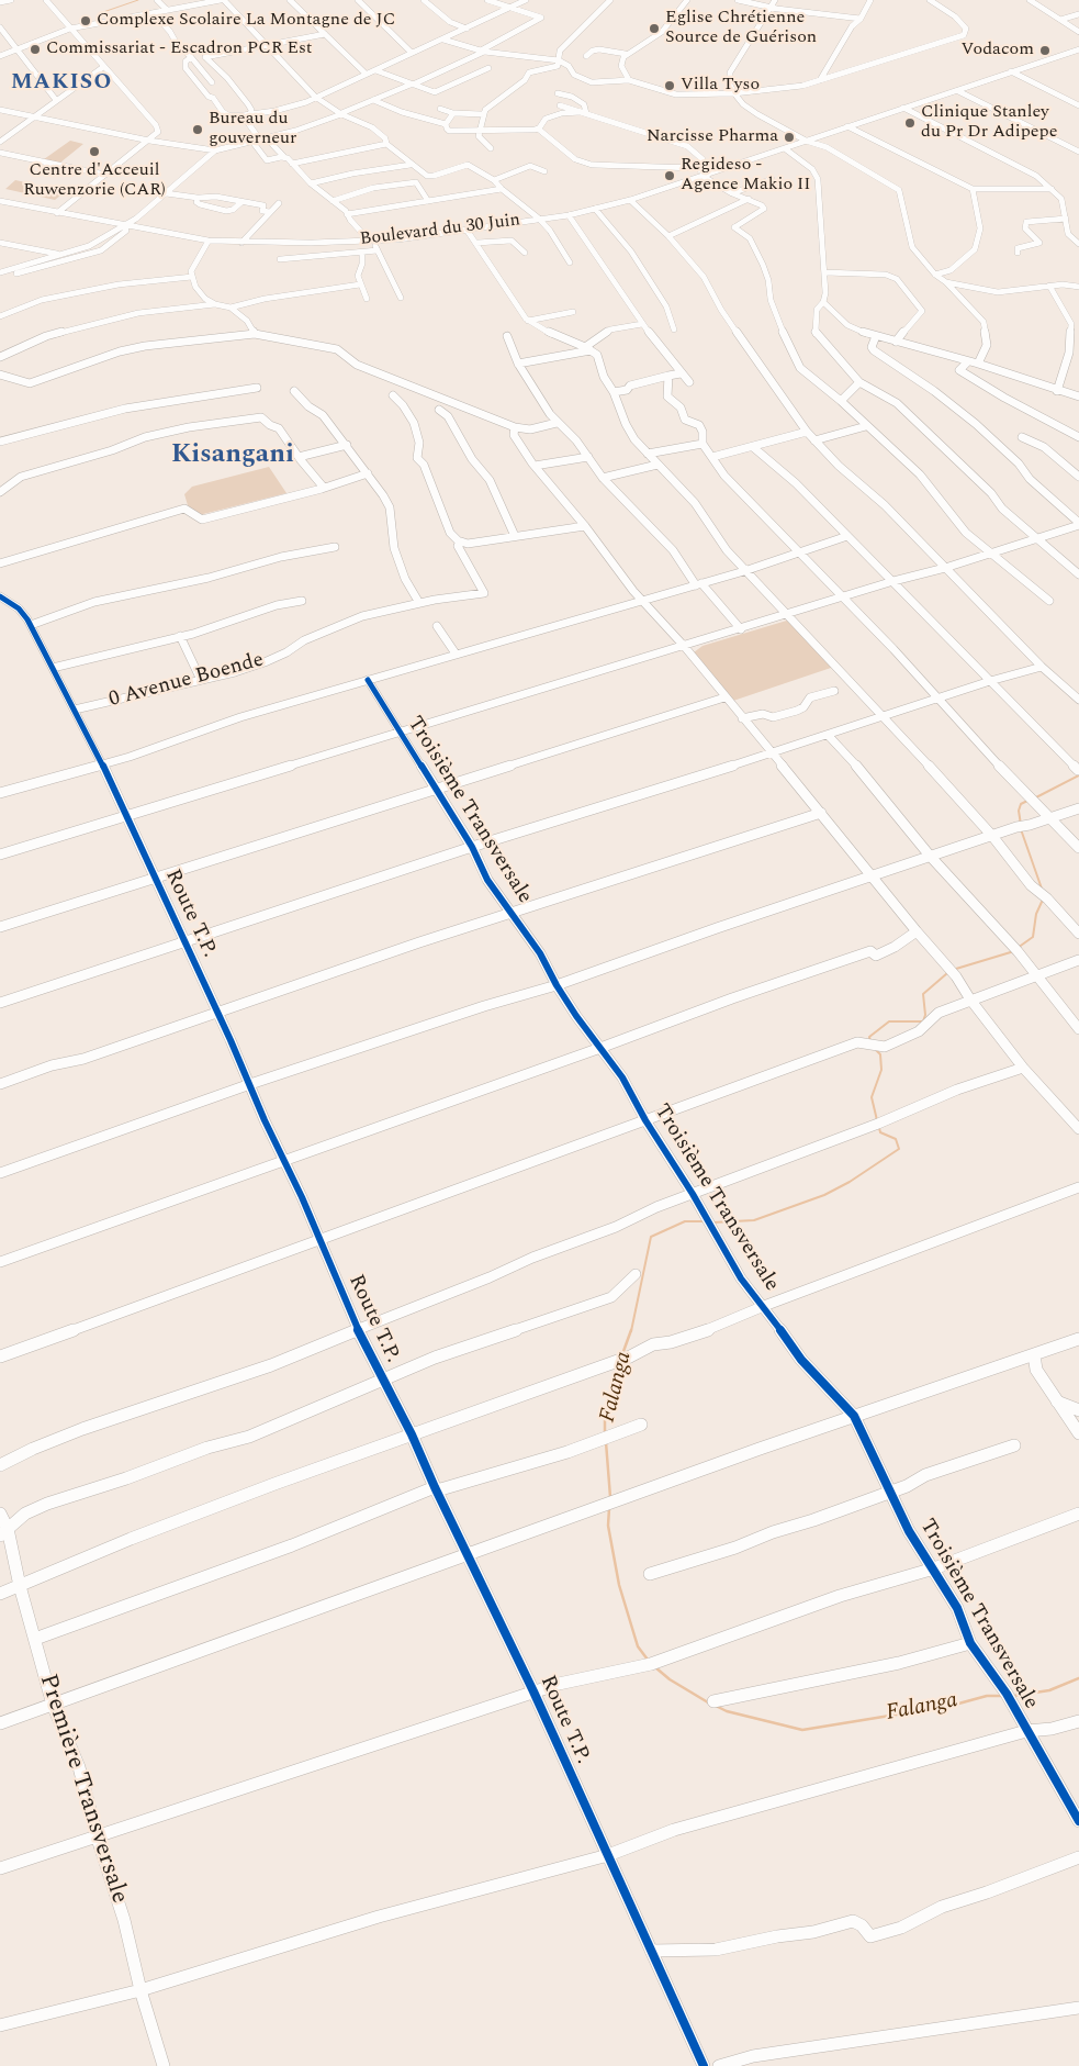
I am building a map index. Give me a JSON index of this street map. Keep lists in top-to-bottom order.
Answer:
{
  "streets": {
    "street": [
      "Boulevard du 30 Juin",
      "0 Avenue Boende",
      "Troisième Transversale",
      "Route T.P.",
      "Première Transversale"
    ]
  },
  "crossings": [
    ["0 Avenue Boende", "Route T.P."]
  ],
  "districts": ["MAKISO", "Kisangani"],
  "water": ["Falanga"],
  "places": [
    "Complexe Scolaire La Montagne de JC",
    "Eglise Chrétienne Source de Guérison",
    "Commissariat - Escadron PCR Est",
    "Vodacom",
    "Villa Tyso",
    "Clinique Stanley du Pr Dr Adipepe",
    "Bureau du gouverneur",
    "Narcisse Pharma",
    "Centre d'Acceuil Ruwenzorie (CAR)",
    "Regideso - Agence Makio II"
  ]
}
